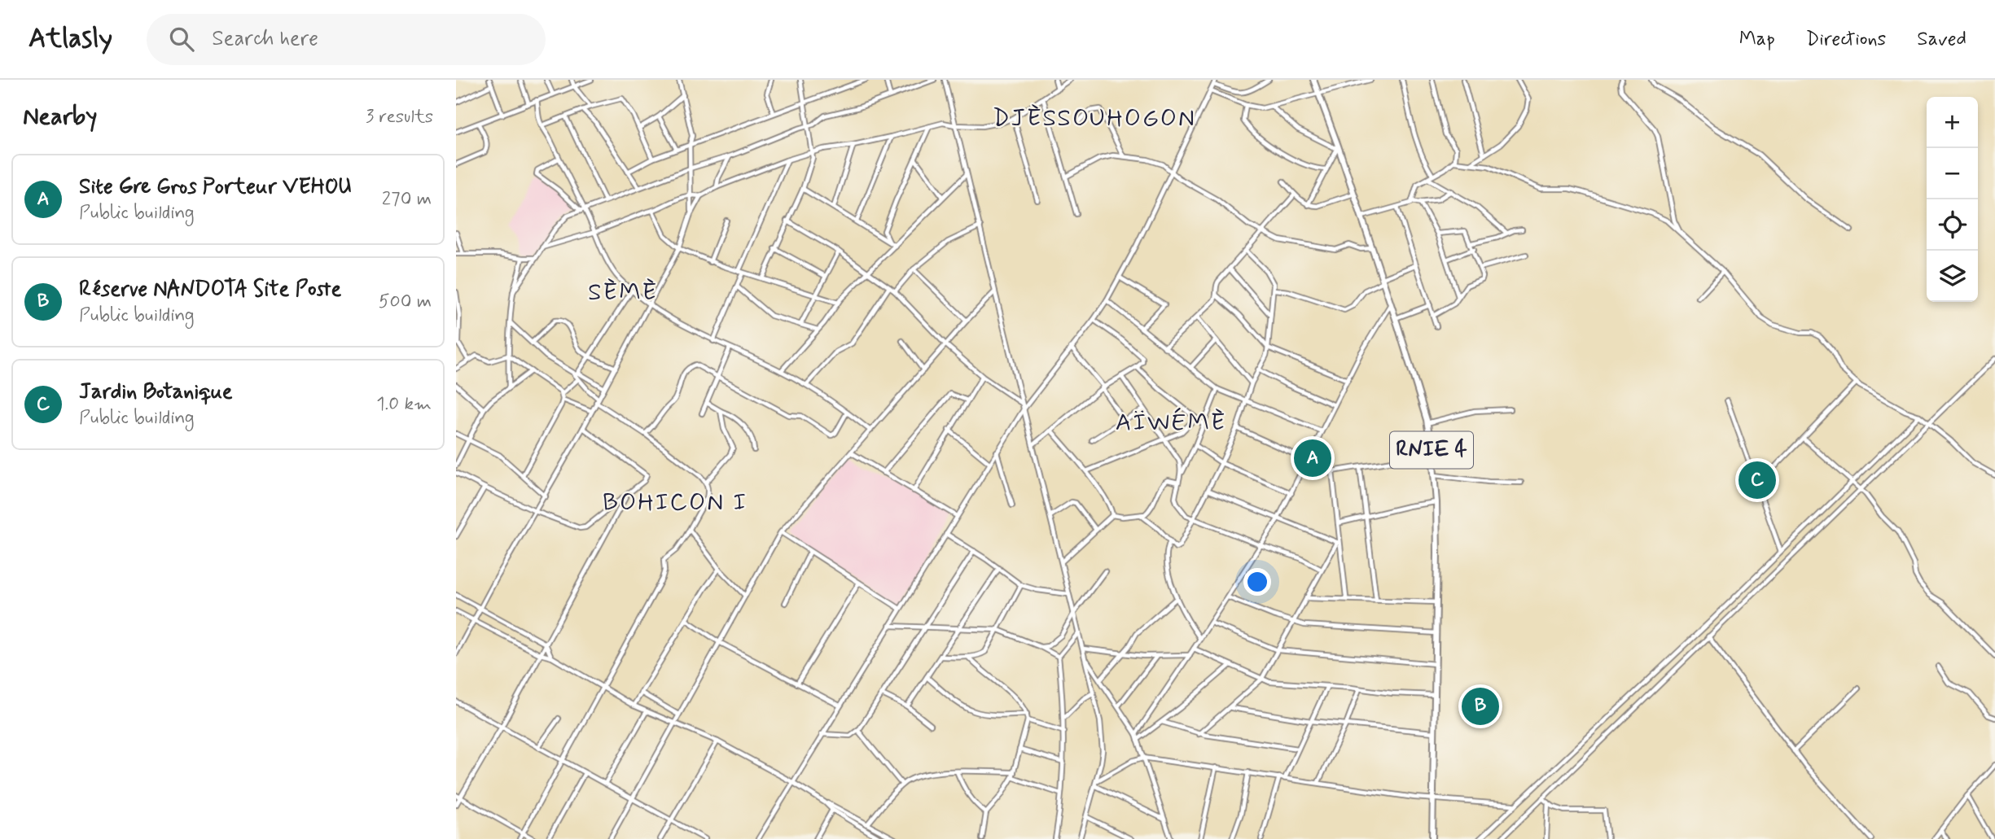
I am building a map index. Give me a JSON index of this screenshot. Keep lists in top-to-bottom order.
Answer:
{
  "streets": {
    "main road": ["RNIE 4"]
  },
  "districts": [
    "DJÈSSOUHOGON",
    "SÈMÈ",
    "AÏWÉMÈ",
    "BOHICON I"
  ],
  "page": {
    "header": "Atlasly",
    "search": "Search here",
    "nav": ["Map", "Directions", "Saved"],
    "heading": ["Nearby", "3 results"],
    "map_buttons": ["+", "−"],
    "list": [
      {
        "mark": "A",
        "name": "Site Gre Gros Porteur VEHOU",
        "note": "Public building",
        "value": "270 m"
      },
      {
        "mark": "B",
        "name": "Réserve NANDOTA Site Poste",
        "note": "Public building",
        "value": "500 m"
      },
      {
        "mark": "C",
        "name": "Jardin Botanique",
        "note": "Public building",
        "value": "1.0 km"
      }
    ],
    "pins": ["A", "C", "B"]
  }
}
